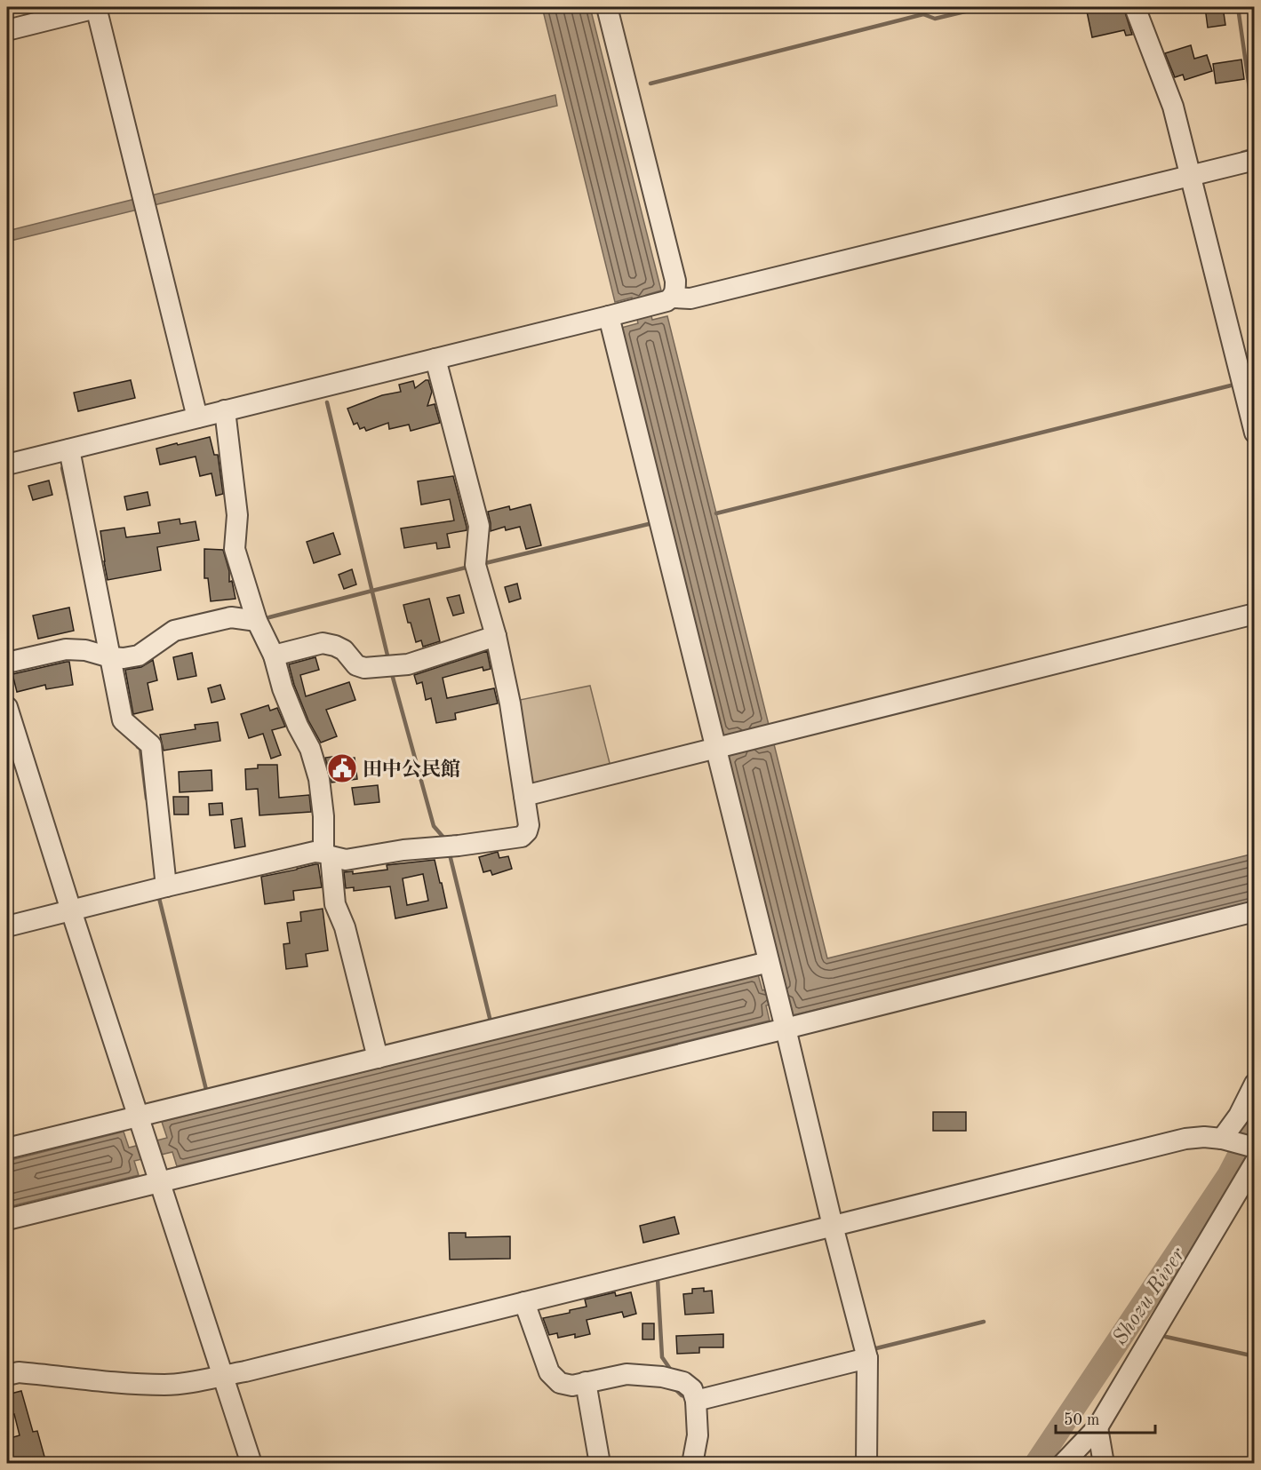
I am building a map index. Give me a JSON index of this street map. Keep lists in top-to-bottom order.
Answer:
{
  "water": ["Shozu River"],
  "places": {
    "public building": ["田中公民館"]
  },
  "scale_bar": "50 m"
}
